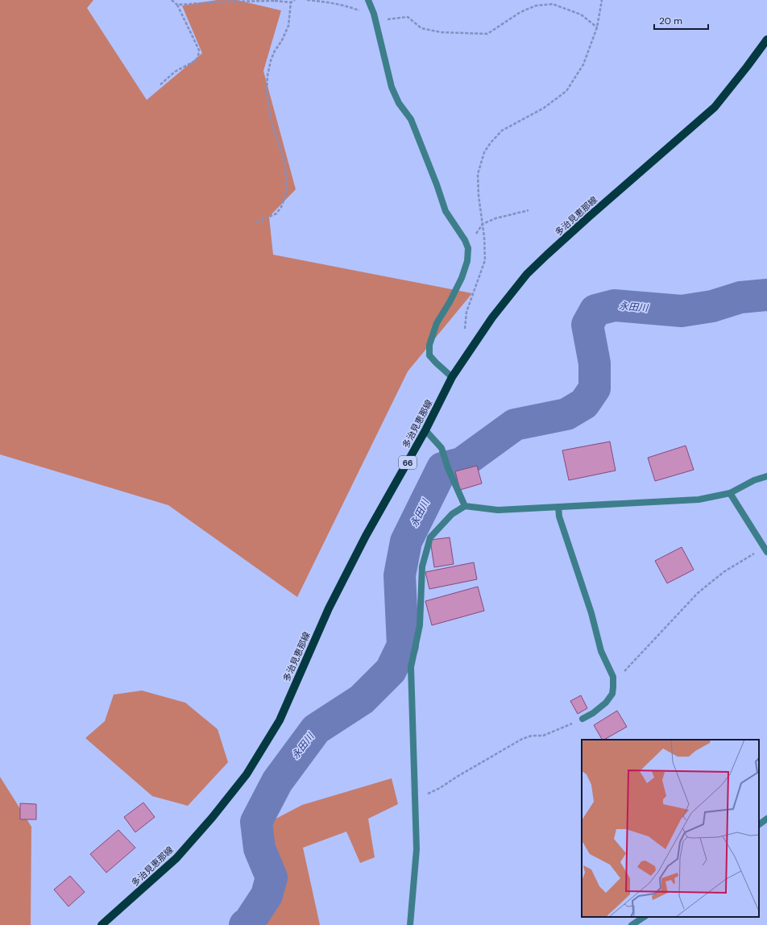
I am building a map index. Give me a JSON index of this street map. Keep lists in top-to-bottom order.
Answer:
{
  "streets": {
    "main road": ["多治見恵那線", "66"]
  },
  "water": ["永田川"],
  "scale_bar": "20 m"
}
